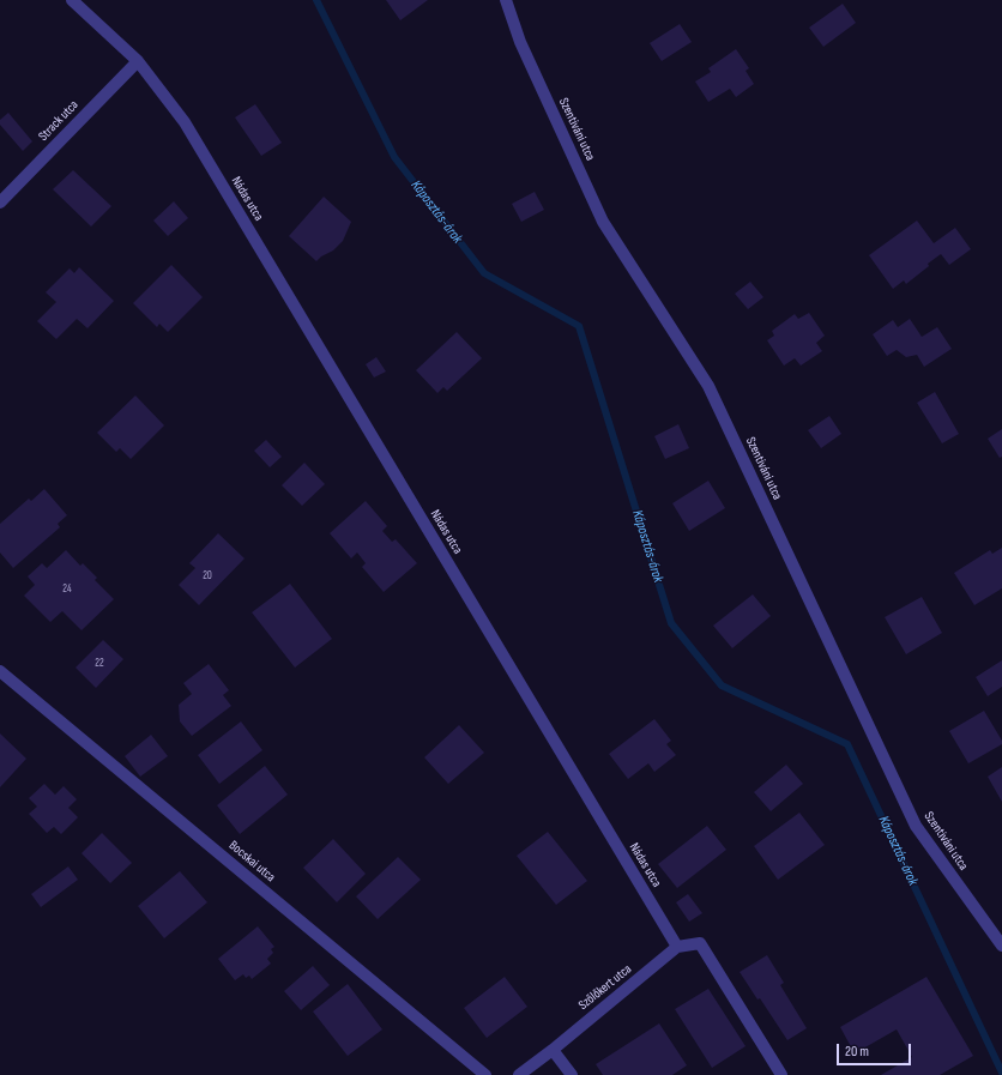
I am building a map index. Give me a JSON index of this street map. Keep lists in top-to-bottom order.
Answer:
{
  "streets": {
    "street": [
      "Strack utca",
      "Szentiváni utca",
      "Nádas utca",
      "Bocskai utca",
      "Szőlőkert utca"
    ]
  },
  "crossings": [
    ["Strack utca", "Nádas utca"],
    ["Nádas utca", "Szőlőkert utca"]
  ],
  "water": ["Káposztás-árok"],
  "house_numbers": ["20", "24", "22"],
  "scale_bar": "20 m"
}
